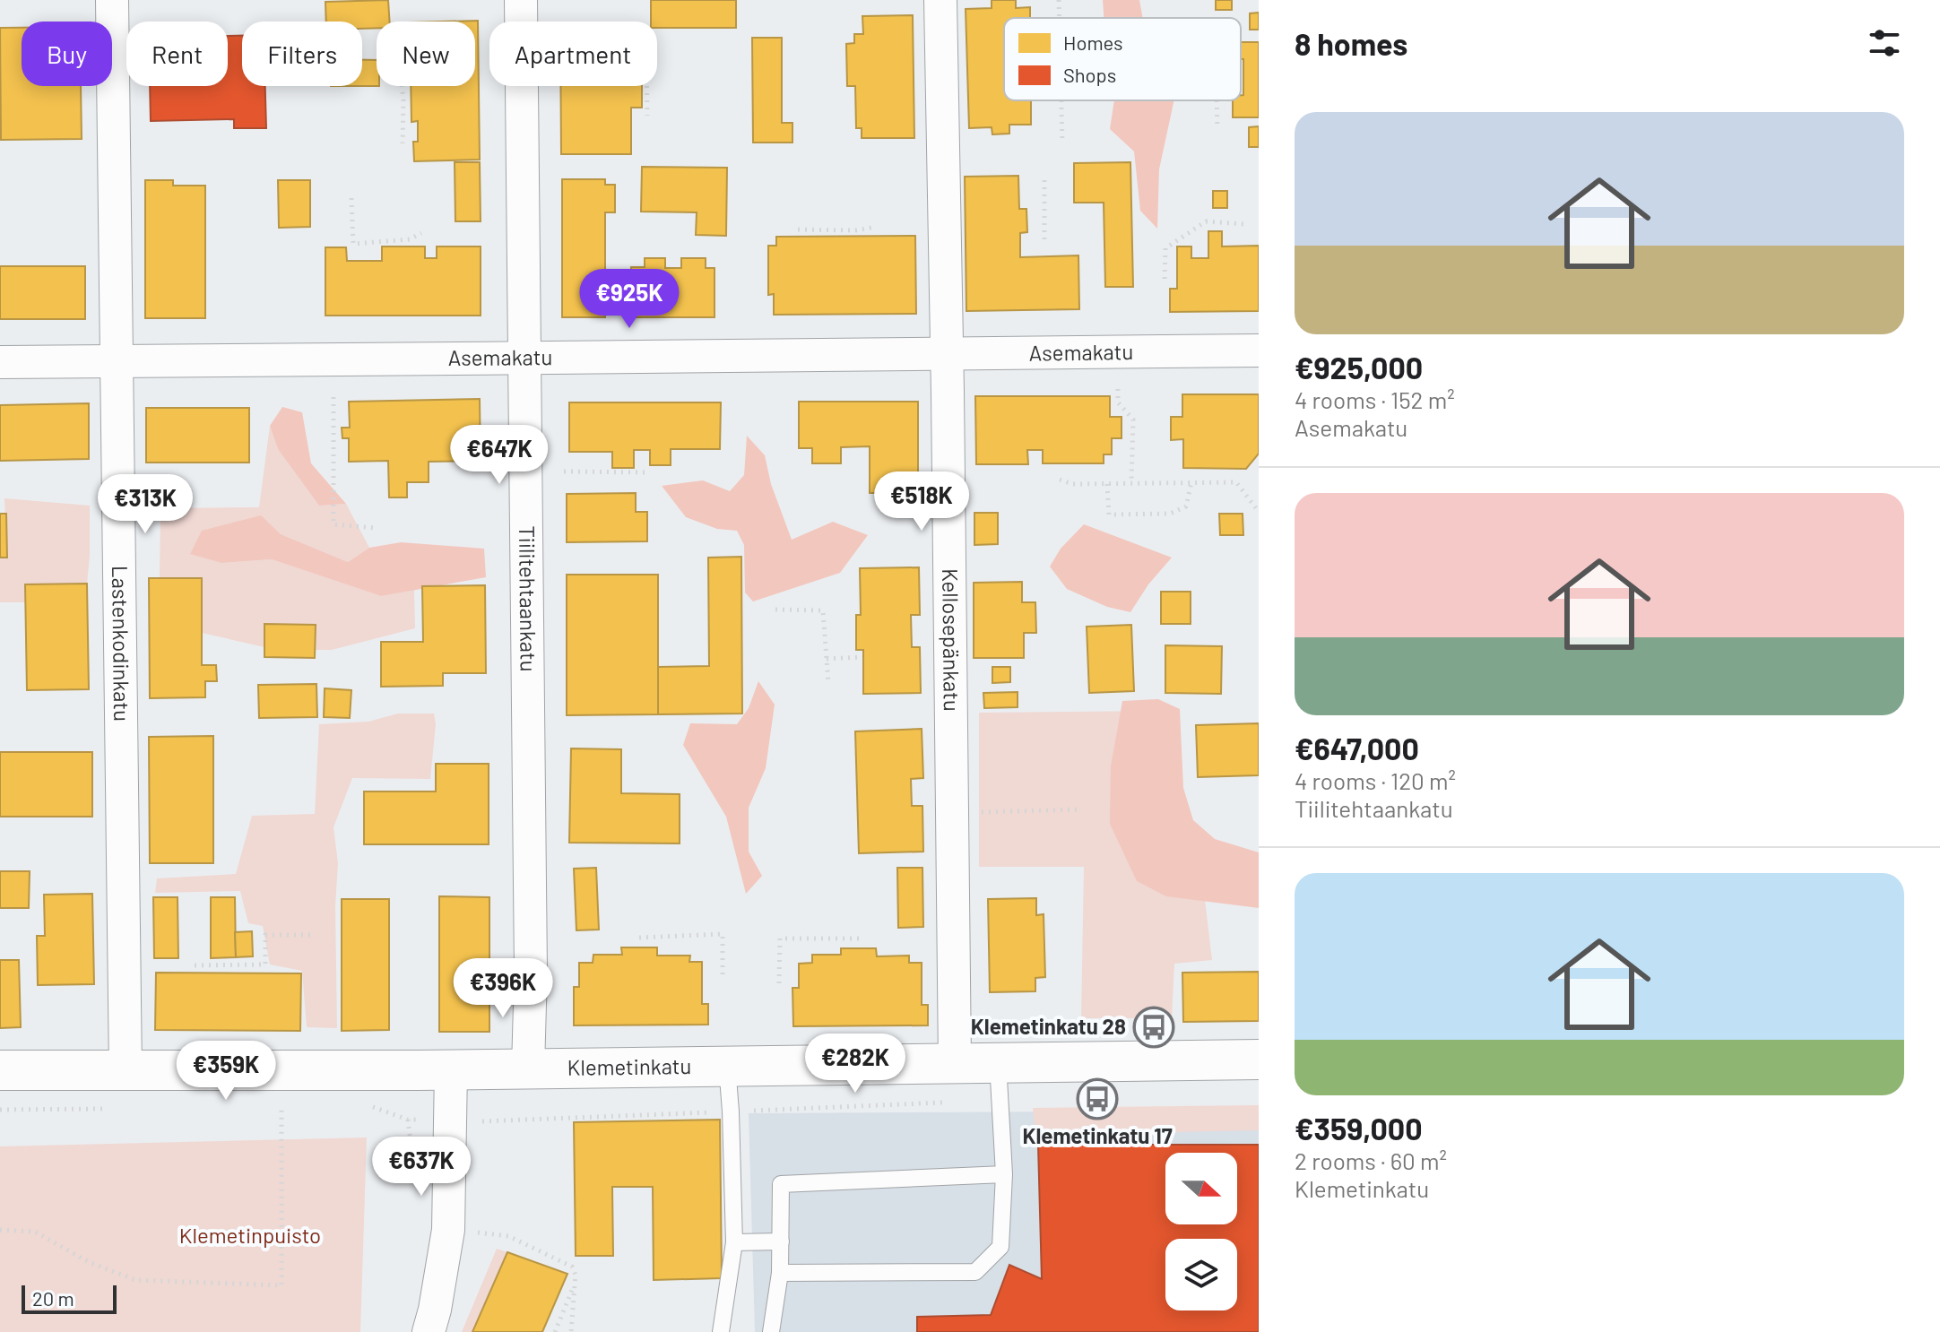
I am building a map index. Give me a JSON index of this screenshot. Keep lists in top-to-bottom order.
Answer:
{
  "streets": {
    "street": [
      "Asemakatu",
      "Tiilitehtaankatu",
      "Kellosepänkatu",
      "Lastenkodinkatu",
      "Klemetinkatu"
    ]
  },
  "crossings": [
    ["Asemakatu", "Tiilitehtaankatu"],
    ["Asemakatu", "Kellosepänkatu"],
    ["Asemakatu", "Lastenkodinkatu"],
    ["Tiilitehtaankatu", "Klemetinkatu"],
    ["Kellosepänkatu", "Klemetinkatu"],
    ["Lastenkodinkatu", "Klemetinkatu"]
  ],
  "parks": ["Klemetinpuisto"],
  "places": {
    "bus stop": ["Klemetinkatu 28", "Klemetinkatu 17"]
  },
  "legend": ["Homes", "Shops"],
  "scale_bar": "20 m",
  "north": "right",
  "page": {
    "heading": "8 homes",
    "chip": [
      "Buy",
      "Rent",
      "Filters",
      "New",
      "Apartment"
    ],
    "list": [
      {
        "name": "€925,000",
        "note": "4 rooms · 152 m² · Asemakatu"
      },
      {
        "name": "€647,000",
        "note": "4 rooms · 120 m² · Tiilitehtaankatu"
      },
      {
        "name": "€359,000",
        "note": "2 rooms · 60 m² · Klemetinkatu"
      }
    ],
    "price": [
      "€925K",
      "€647K",
      "€518K",
      "€313K",
      "€396K",
      "€282K",
      "€359K",
      "€637K"
    ],
    "scale": "20 m"
  }
}
